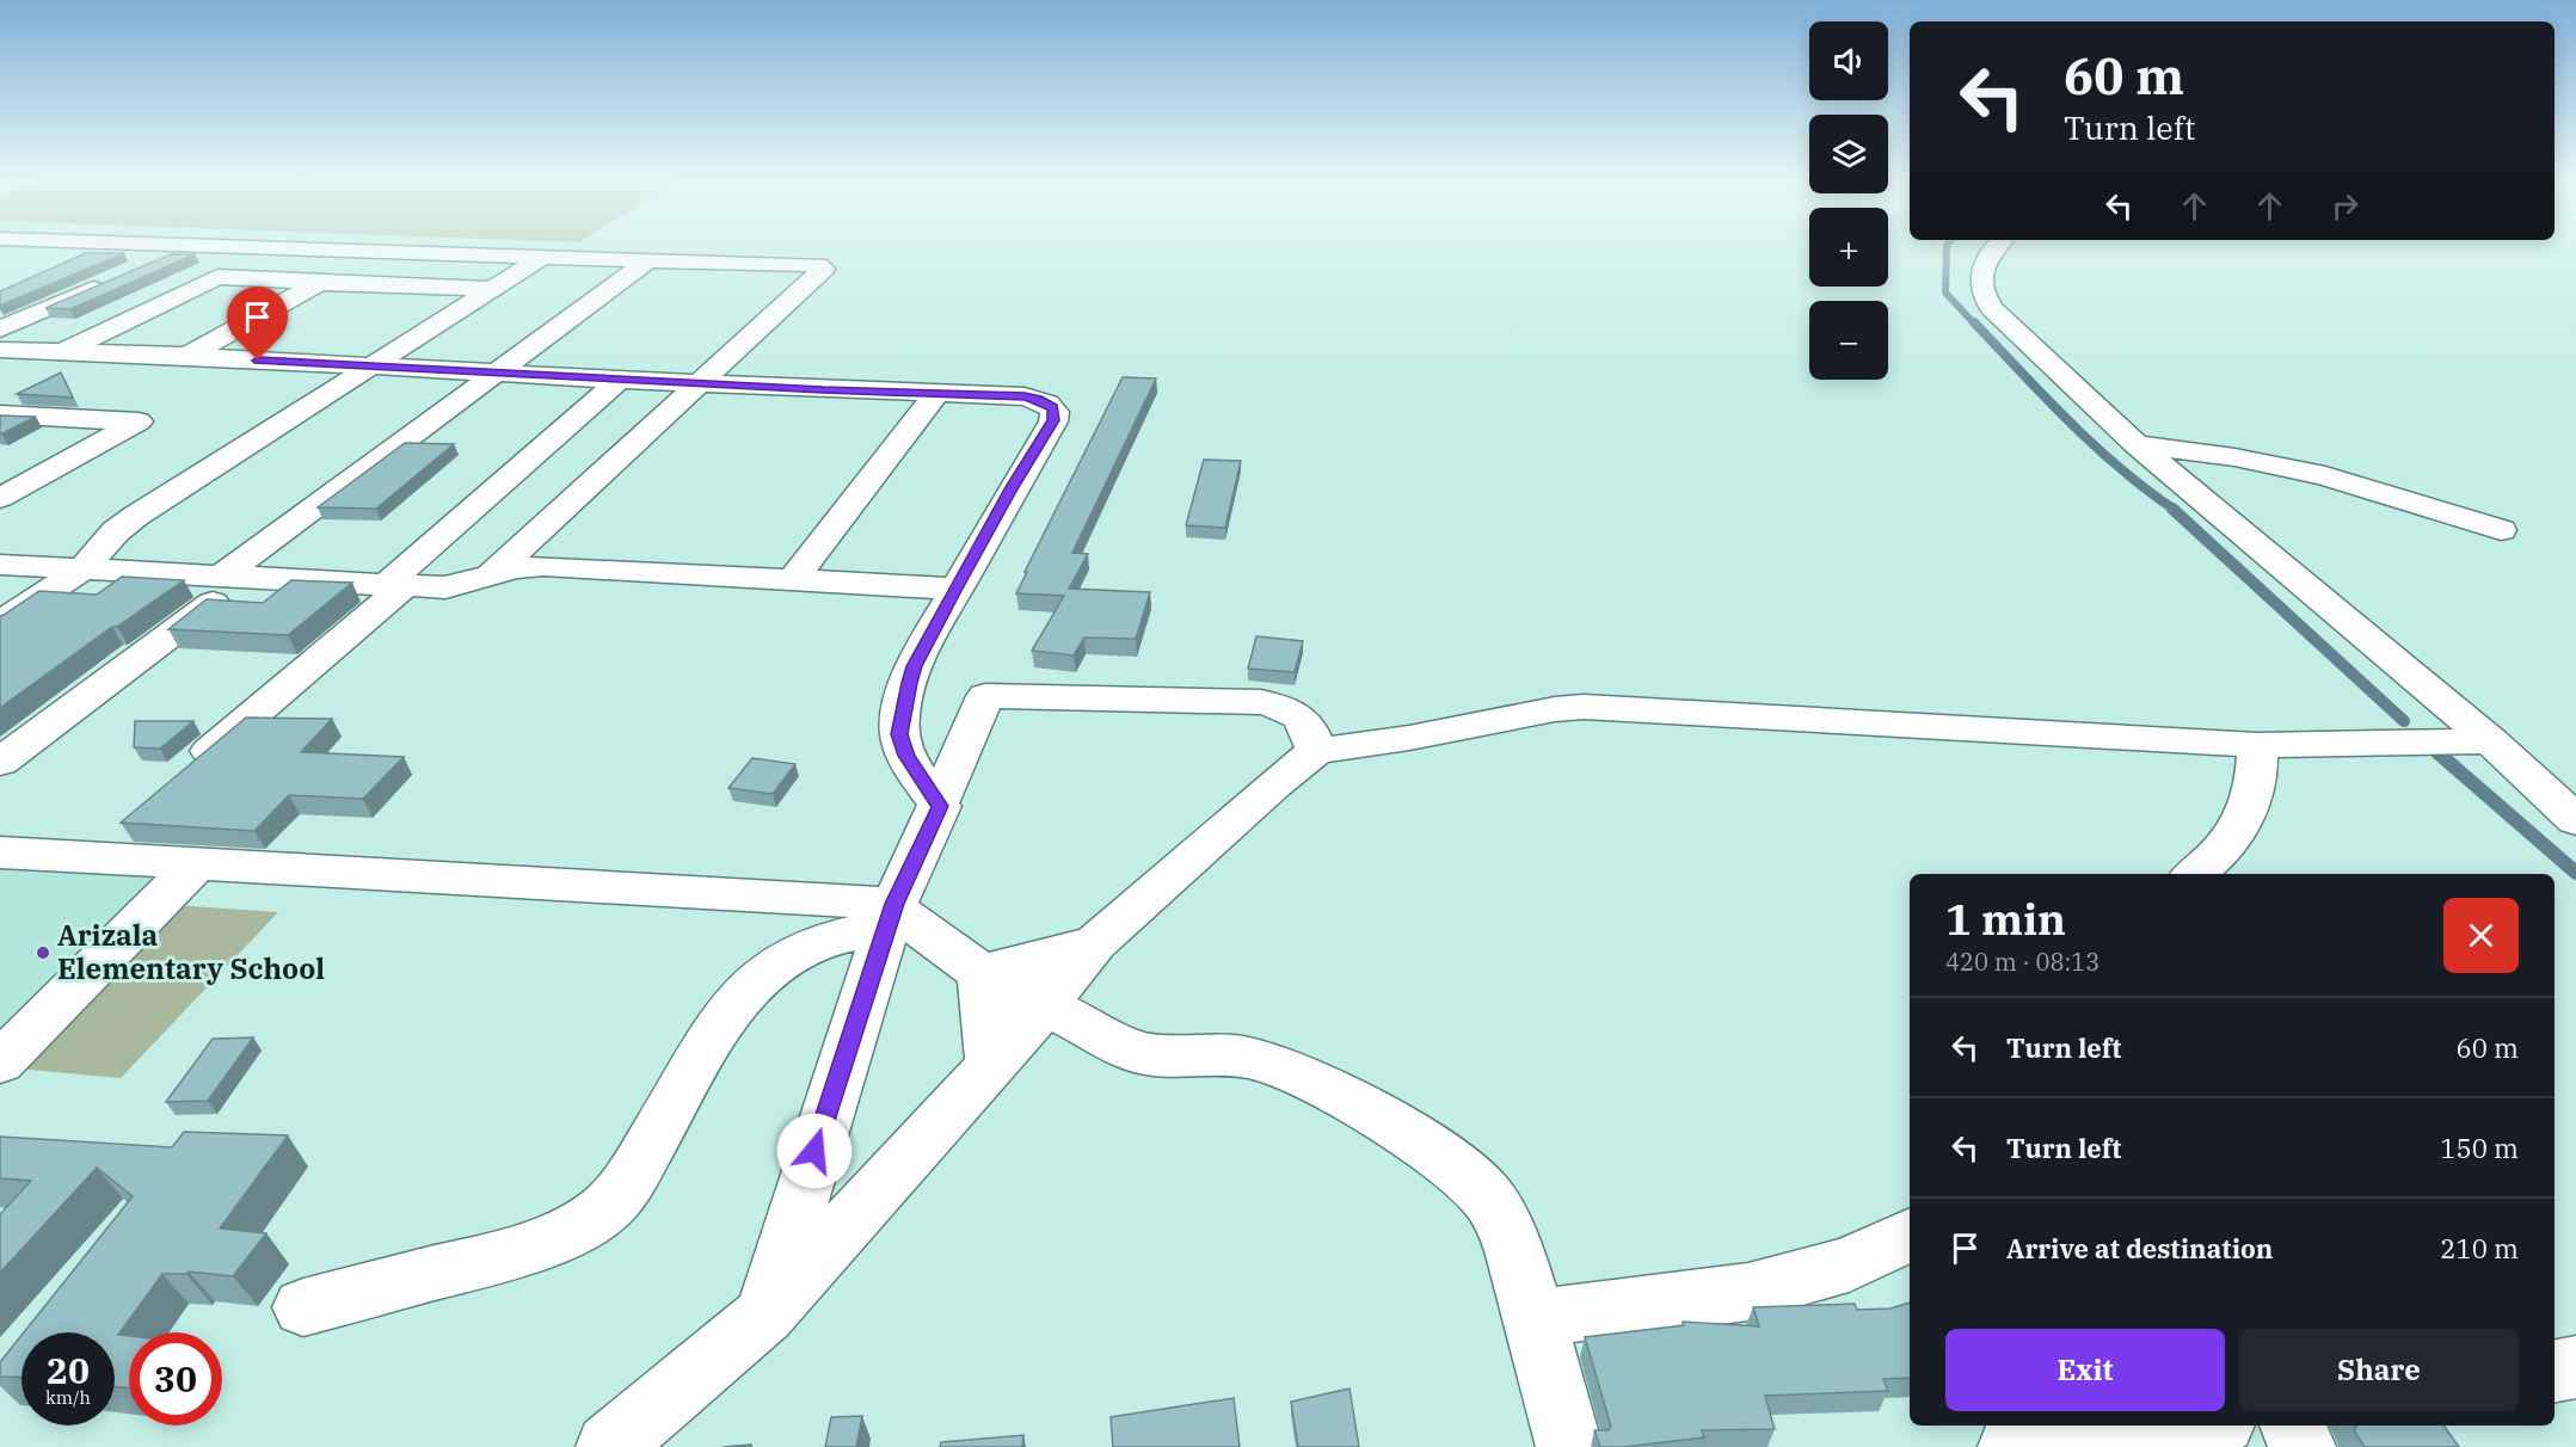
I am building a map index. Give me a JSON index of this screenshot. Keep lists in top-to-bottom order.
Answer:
{
  "places": ["Arizala Elementary School"],
  "page": {
    "map_buttons": ["+", "−"],
    "turn": ["60 m", "Turn left"],
    "heading": ["1 min", "420 m · 08:13"],
    "list": [
      {
        "name": "Turn left",
        "value": "60 m"
      },
      {
        "name": "Turn left",
        "value": "150 m"
      },
      {
        "name": "Arrive at destination",
        "value": "210 m"
      }
    ],
    "buttons": ["Exit", "Share"],
    "speed": "20 km/h",
    "limit": "30"
  }
}
